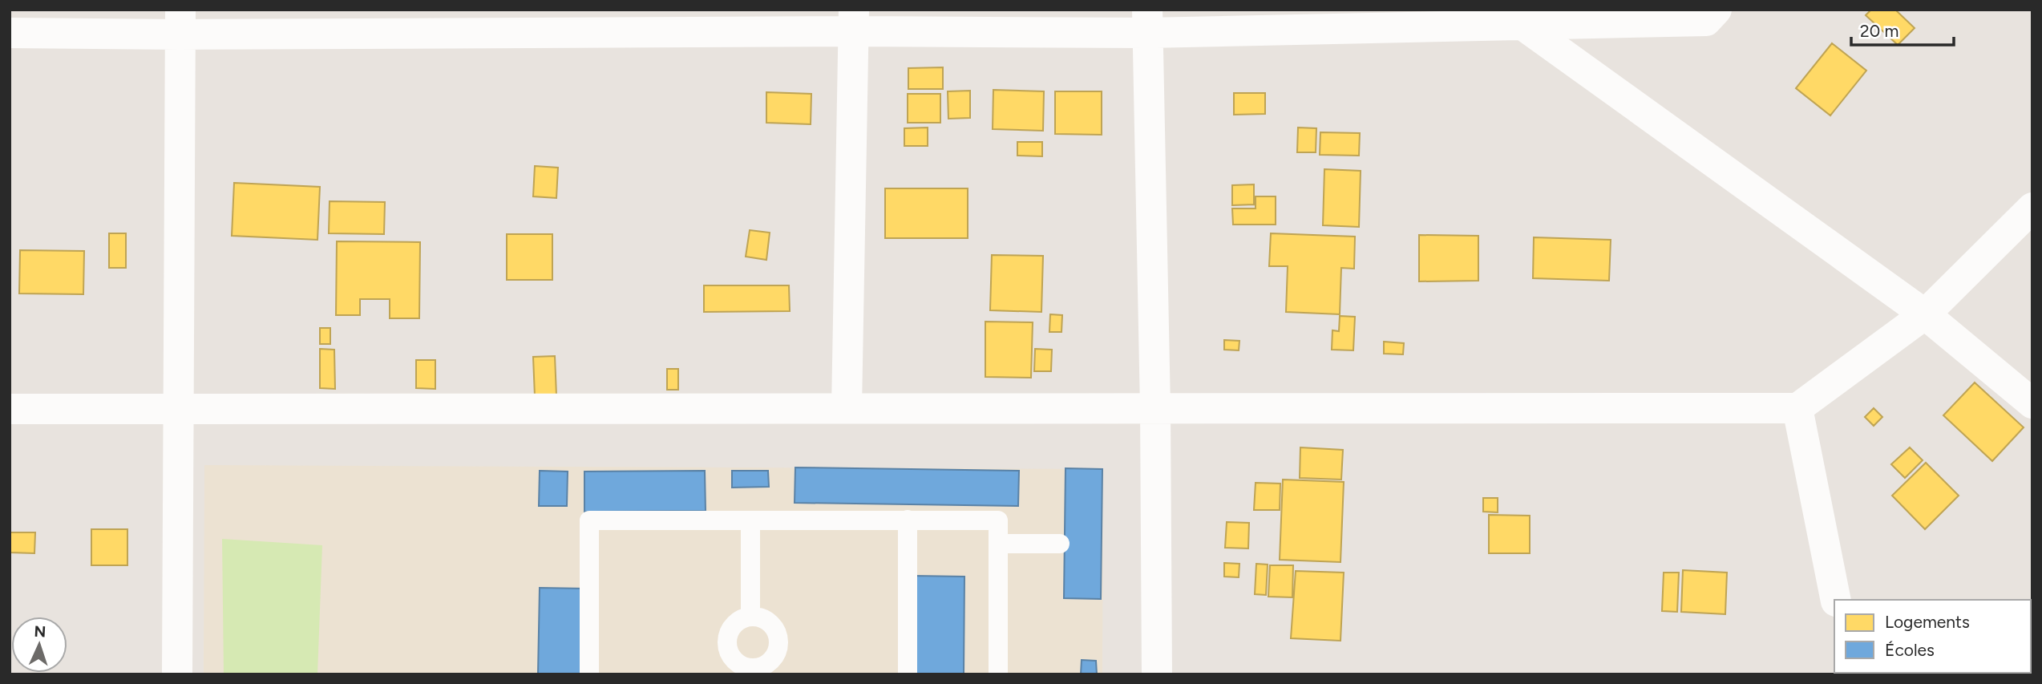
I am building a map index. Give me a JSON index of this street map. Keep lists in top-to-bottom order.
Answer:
{
  "legend": ["Logements", "Écoles"],
  "scale_bar": "20 m",
  "north": "top"
}
